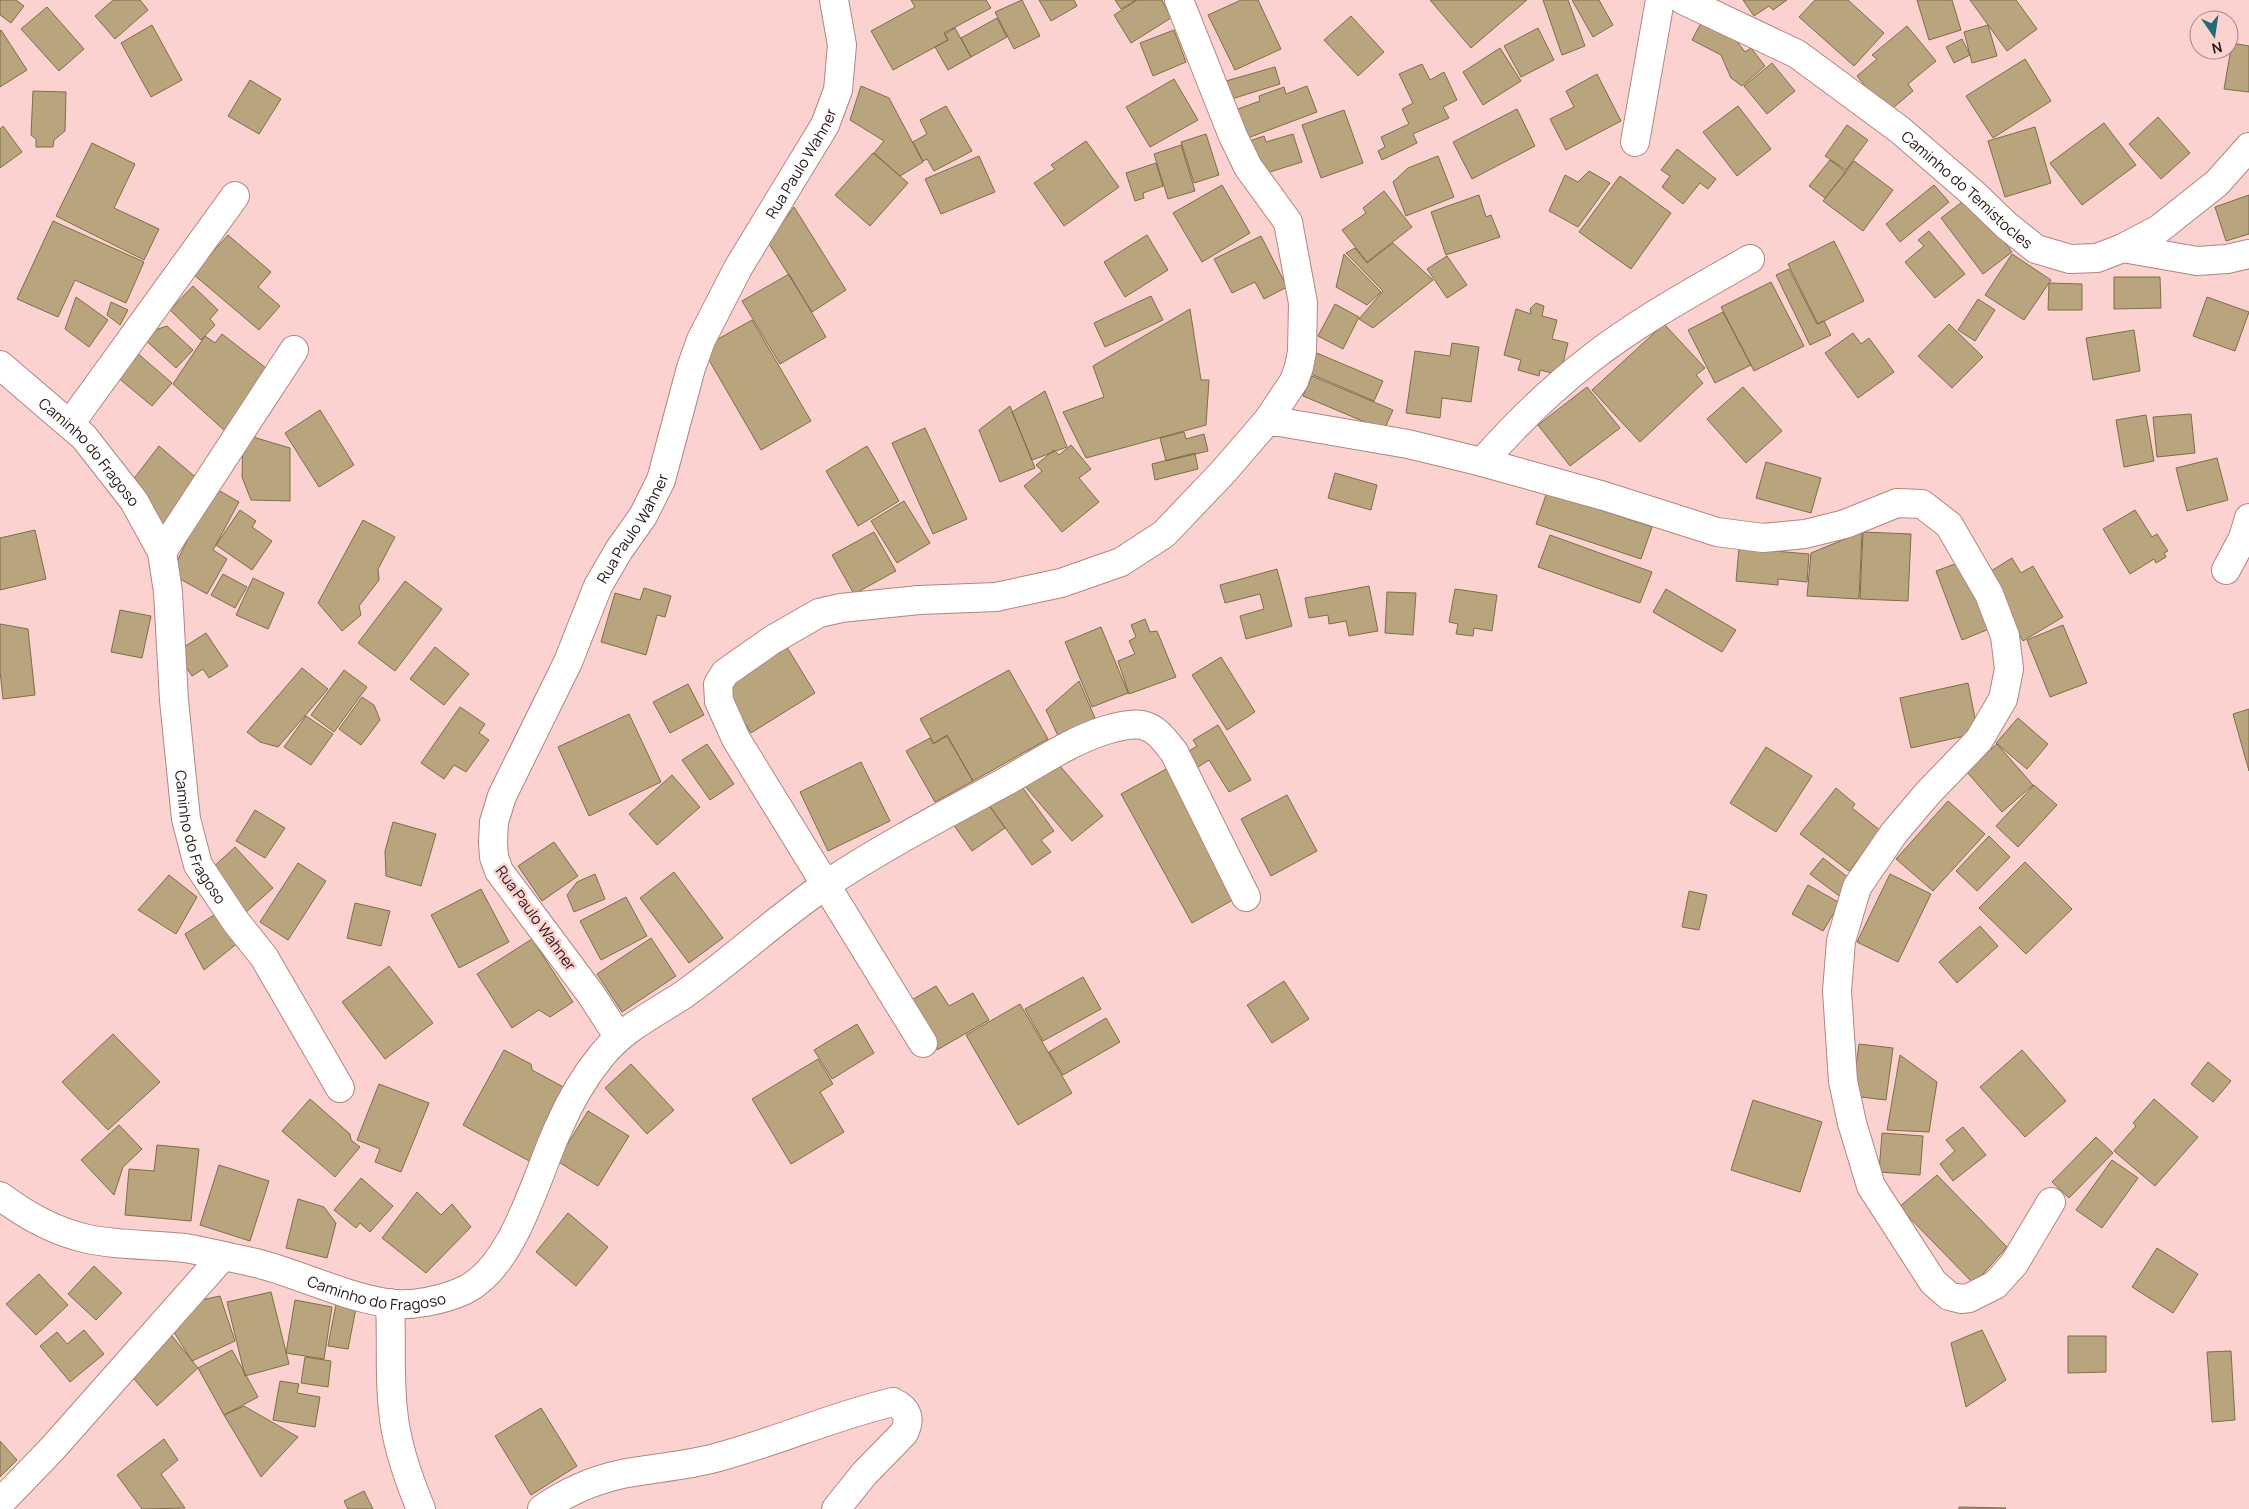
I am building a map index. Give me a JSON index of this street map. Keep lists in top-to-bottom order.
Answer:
{
  "streets": {
    "street": ["Rua Paulo Wahner", "Caminho do Temistocles", "Caminho do Fragoso"]
  },
  "crossings": [
    ["Rua Paulo Wahner", "Caminho do Fragoso"]
  ],
  "north": "bottom"
}
